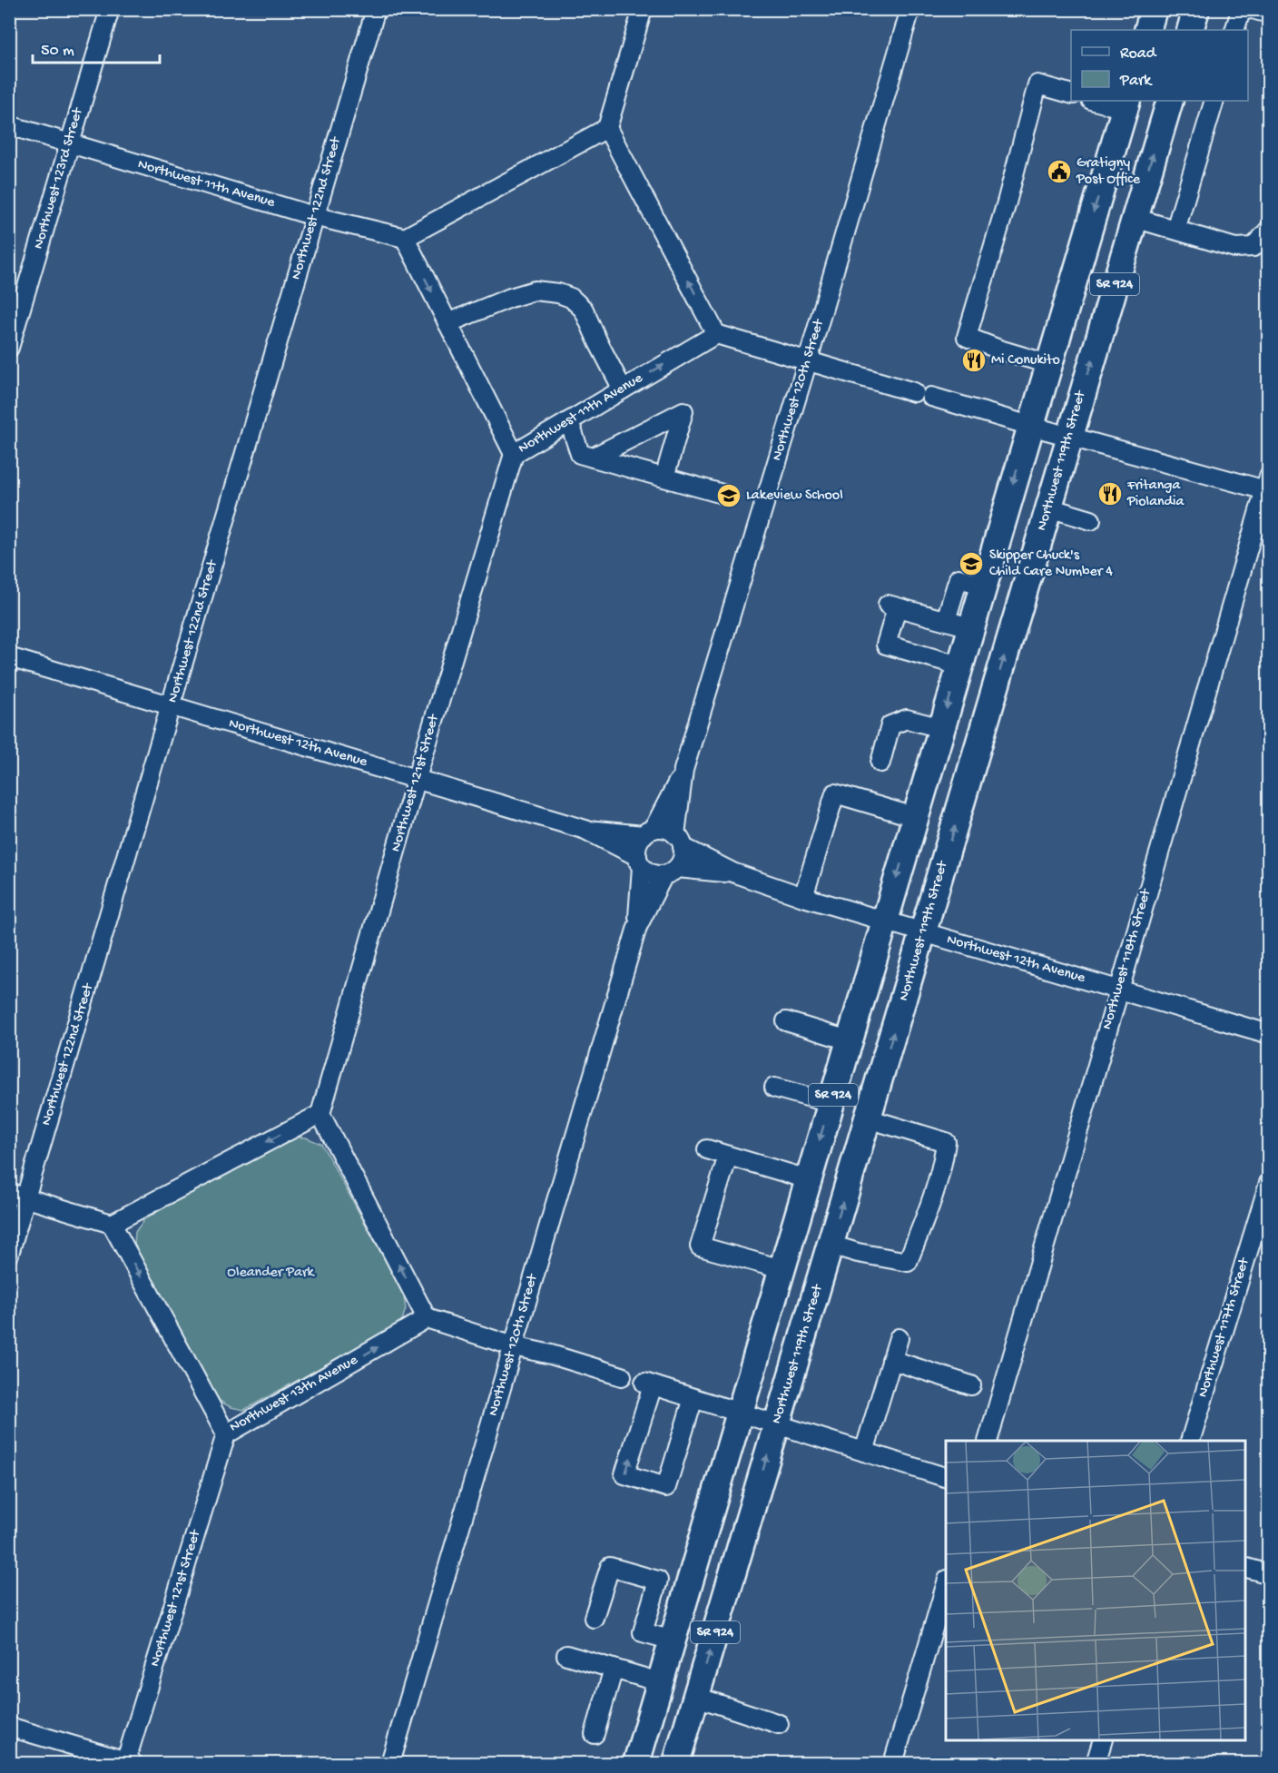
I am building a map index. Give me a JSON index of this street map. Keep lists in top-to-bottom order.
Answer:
{
  "streets": {
    "highway": ["SR 924", "Northwest 119th Street"],
    "street": [
      "Northwest 123rd Street",
      "Northwest 11th Avenue",
      "Northwest 122nd Street",
      "Northwest 120th Street",
      "Northwest 12th Avenue",
      "Northwest 121st Street",
      "Northwest 118th Street",
      "Northwest 117th Street",
      "Northwest 13th Avenue"
    ]
  },
  "crossings": [
    ["Northwest 123rd Street", "Northwest 11th Avenue"],
    ["Northwest 11th Avenue", "Northwest 122nd Street"],
    ["Northwest 11th Avenue", "Northwest 121st Street"],
    ["Northwest 122nd Street", "Northwest 12th Avenue"],
    ["SR 924", "Northwest 12th Avenue"],
    ["Northwest 120th Street", "Northwest 12th Avenue"],
    ["Northwest 119th Street", "Northwest 12th Avenue"],
    ["Northwest 12th Avenue", "Northwest 121st Street"],
    ["Northwest 12th Avenue", "Northwest 118th Street"],
    ["Northwest 121st Street", "Northwest 13th Avenue"]
  ],
  "parks": ["Oleander Park"],
  "places": {
    "public building": ["Gratigny Post Office"],
    "restaurant": ["Mi Conukito", "Fritanga Piolandia"],
    "school or university": ["Lakeview School", "Skipper Chuck's Child Care Number 4"]
  },
  "legend": ["Road", "Park"],
  "scale_bar": "50 m"
}
